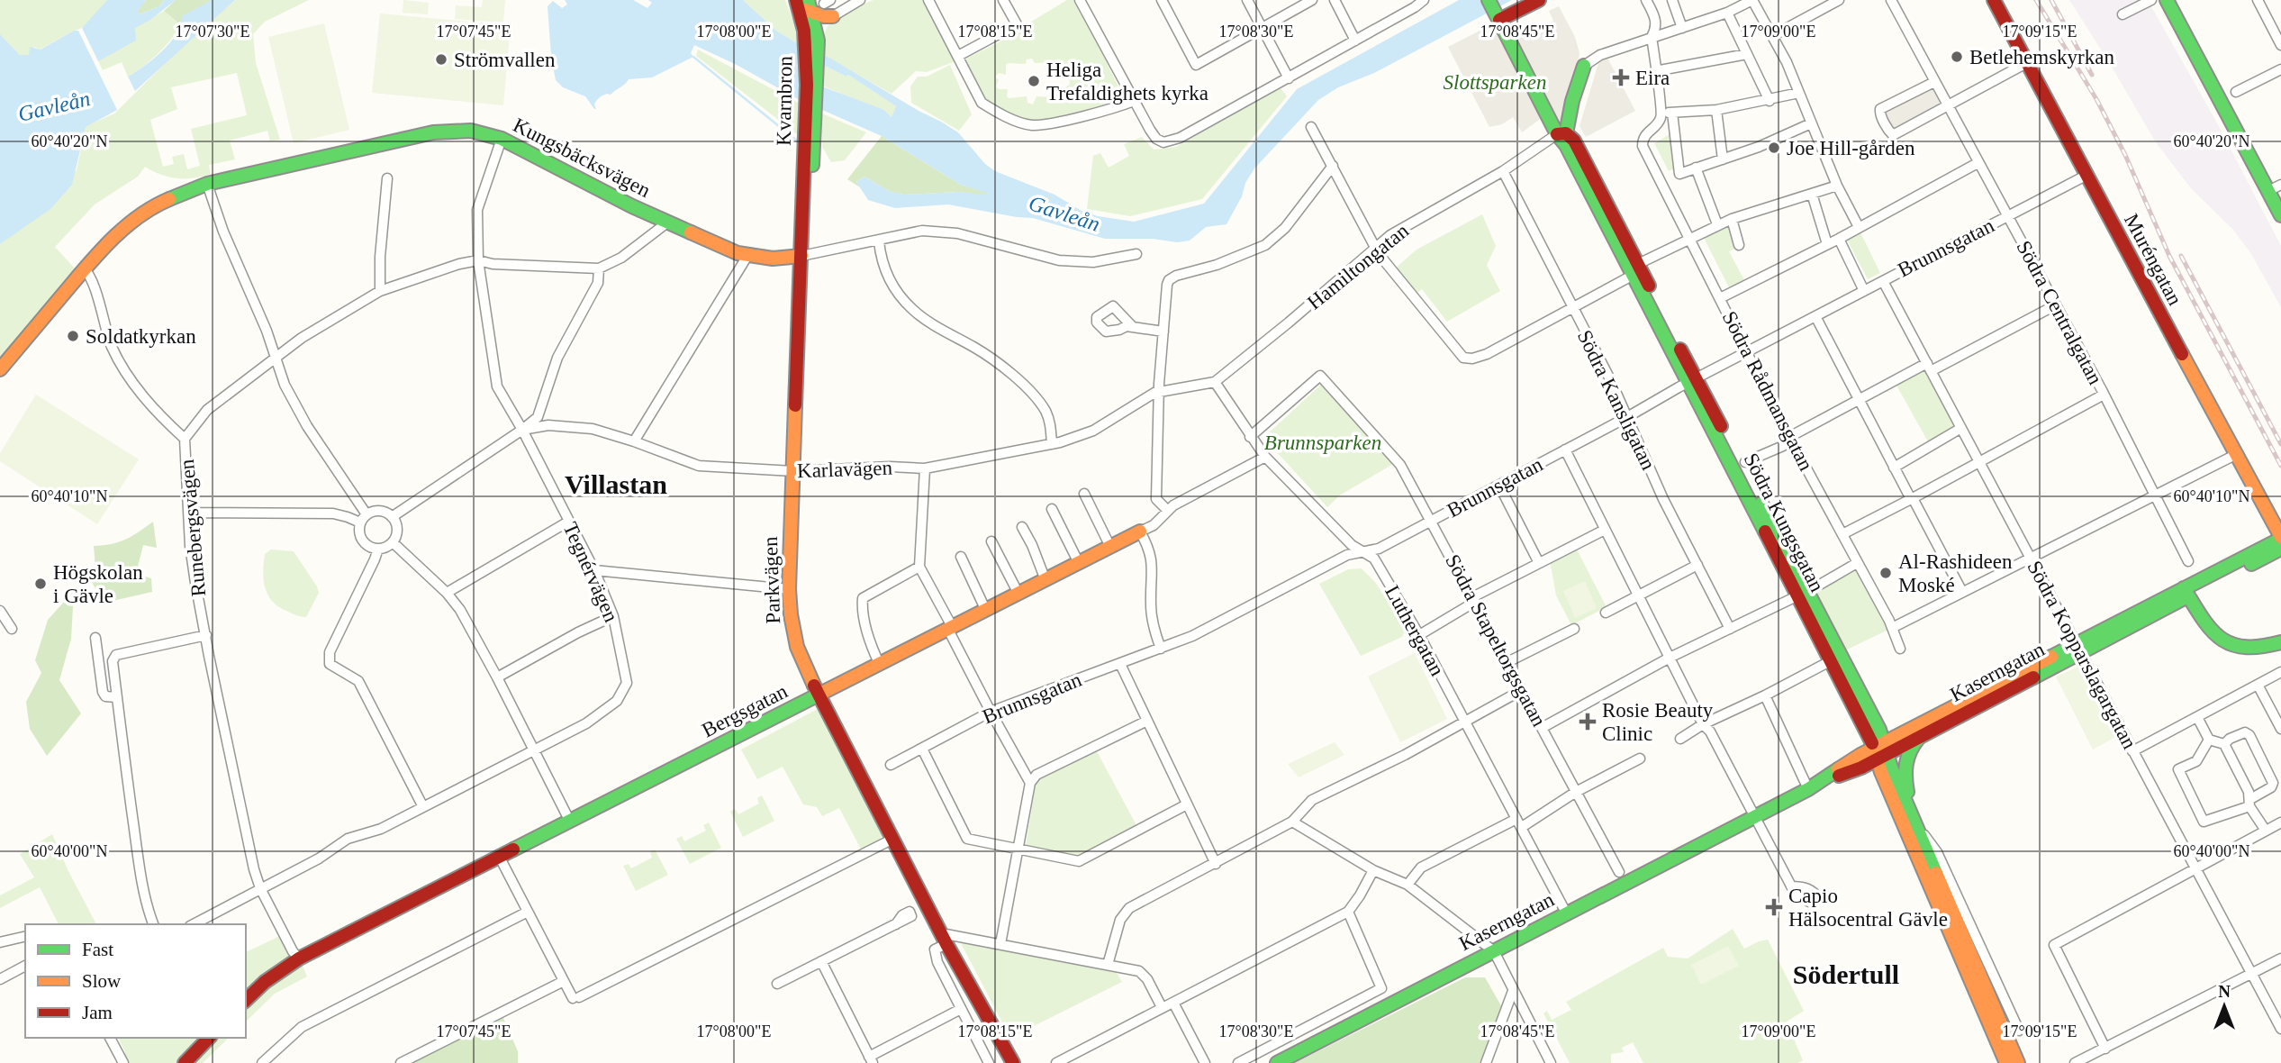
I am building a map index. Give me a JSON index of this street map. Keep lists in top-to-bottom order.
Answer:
{
  "streets": {
    "street": [
      "Kvarnbron",
      "Kungsbäcksvägen",
      "Brunnsgatan",
      "Muréngatan",
      "Hamiltongatan",
      "Södra Centralgatan",
      "Södra Rådmansgatan",
      "Södra Kansligatan",
      "Karlavägen",
      "Södra Kungsgatan",
      "Runebergsvägen",
      "Tegnérvägen",
      "Parkvägen",
      "Luthergatan",
      "Södra Stapeltorgsgatan",
      "Södra Kopparslagargatan",
      "Kaserngatan",
      "Bergsgatan"
    ]
  },
  "crossings": [
    ["Kvarnbron", "Parkvägen"],
    ["Kungsbäcksvägen", "Tegnérvägen"],
    ["Kungsbäcksvägen", "Parkvägen"],
    ["Brunnsgatan", "Muréngatan"],
    ["Brunnsgatan", "Södra Centralgatan"],
    ["Brunnsgatan", "Södra Rådmansgatan"],
    ["Brunnsgatan", "Södra Kansligatan"],
    ["Brunnsgatan", "Södra Kungsgatan"],
    ["Brunnsgatan", "Luthergatan"],
    ["Brunnsgatan", "Södra Stapeltorgsgatan"],
    ["Brunnsgatan", "Södra Kopparslagargatan"],
    ["Muréngatan", "Kaserngatan"],
    ["Hamiltongatan", "Södra Kansligatan"],
    ["Hamiltongatan", "Karlavägen"],
    ["Hamiltongatan", "Södra Kungsgatan"],
    ["Hamiltongatan", "Luthergatan"],
    ["Karlavägen", "Tegnérvägen"],
    ["Karlavägen", "Parkvägen"],
    ["Södra Kungsgatan", "Kaserngatan"],
    ["Runebergsvägen", "Tegnérvägen"],
    ["Runebergsvägen", "Bergsgatan"],
    ["Parkvägen", "Bergsgatan"],
    ["Luthergatan", "Södra Stapeltorgsgatan"],
    ["Luthergatan", "Kaserngatan"],
    ["Luthergatan", "Bergsgatan"],
    ["Södra Kopparslagargatan", "Kaserngatan"]
  ],
  "districts": ["Villastan", "Södertull"],
  "water": ["Gavleån"],
  "parks": ["Slottsparken", "Brunnsparken"],
  "places": {
    "other": [
      "Betlehemskyrkan",
      "Strömvallen",
      "Heliga Trefaldighets kyrka",
      "Joe Hill-gården",
      "Soldatkyrkan",
      "Al-Rashideen Moské",
      "Högskolan i Gävle"
    ],
    "health": ["Eira", "Rosie Beauty Clinic", "Capio Hälsocentral Gävle"]
  },
  "legend": ["Fast", "Slow", "Jam"],
  "north": "top",
  "coordinates": [
    "17°07'30\"E",
    "17°07'45\"E",
    "17°08'00\"E",
    "17°08'15\"E",
    "17°08'30\"E",
    "17°08'45\"E",
    "17°09'00\"E",
    "17°09'15\"E",
    "60°40'20\"N",
    "60°40'10\"N",
    "60°40'00\"N"
  ]
}
